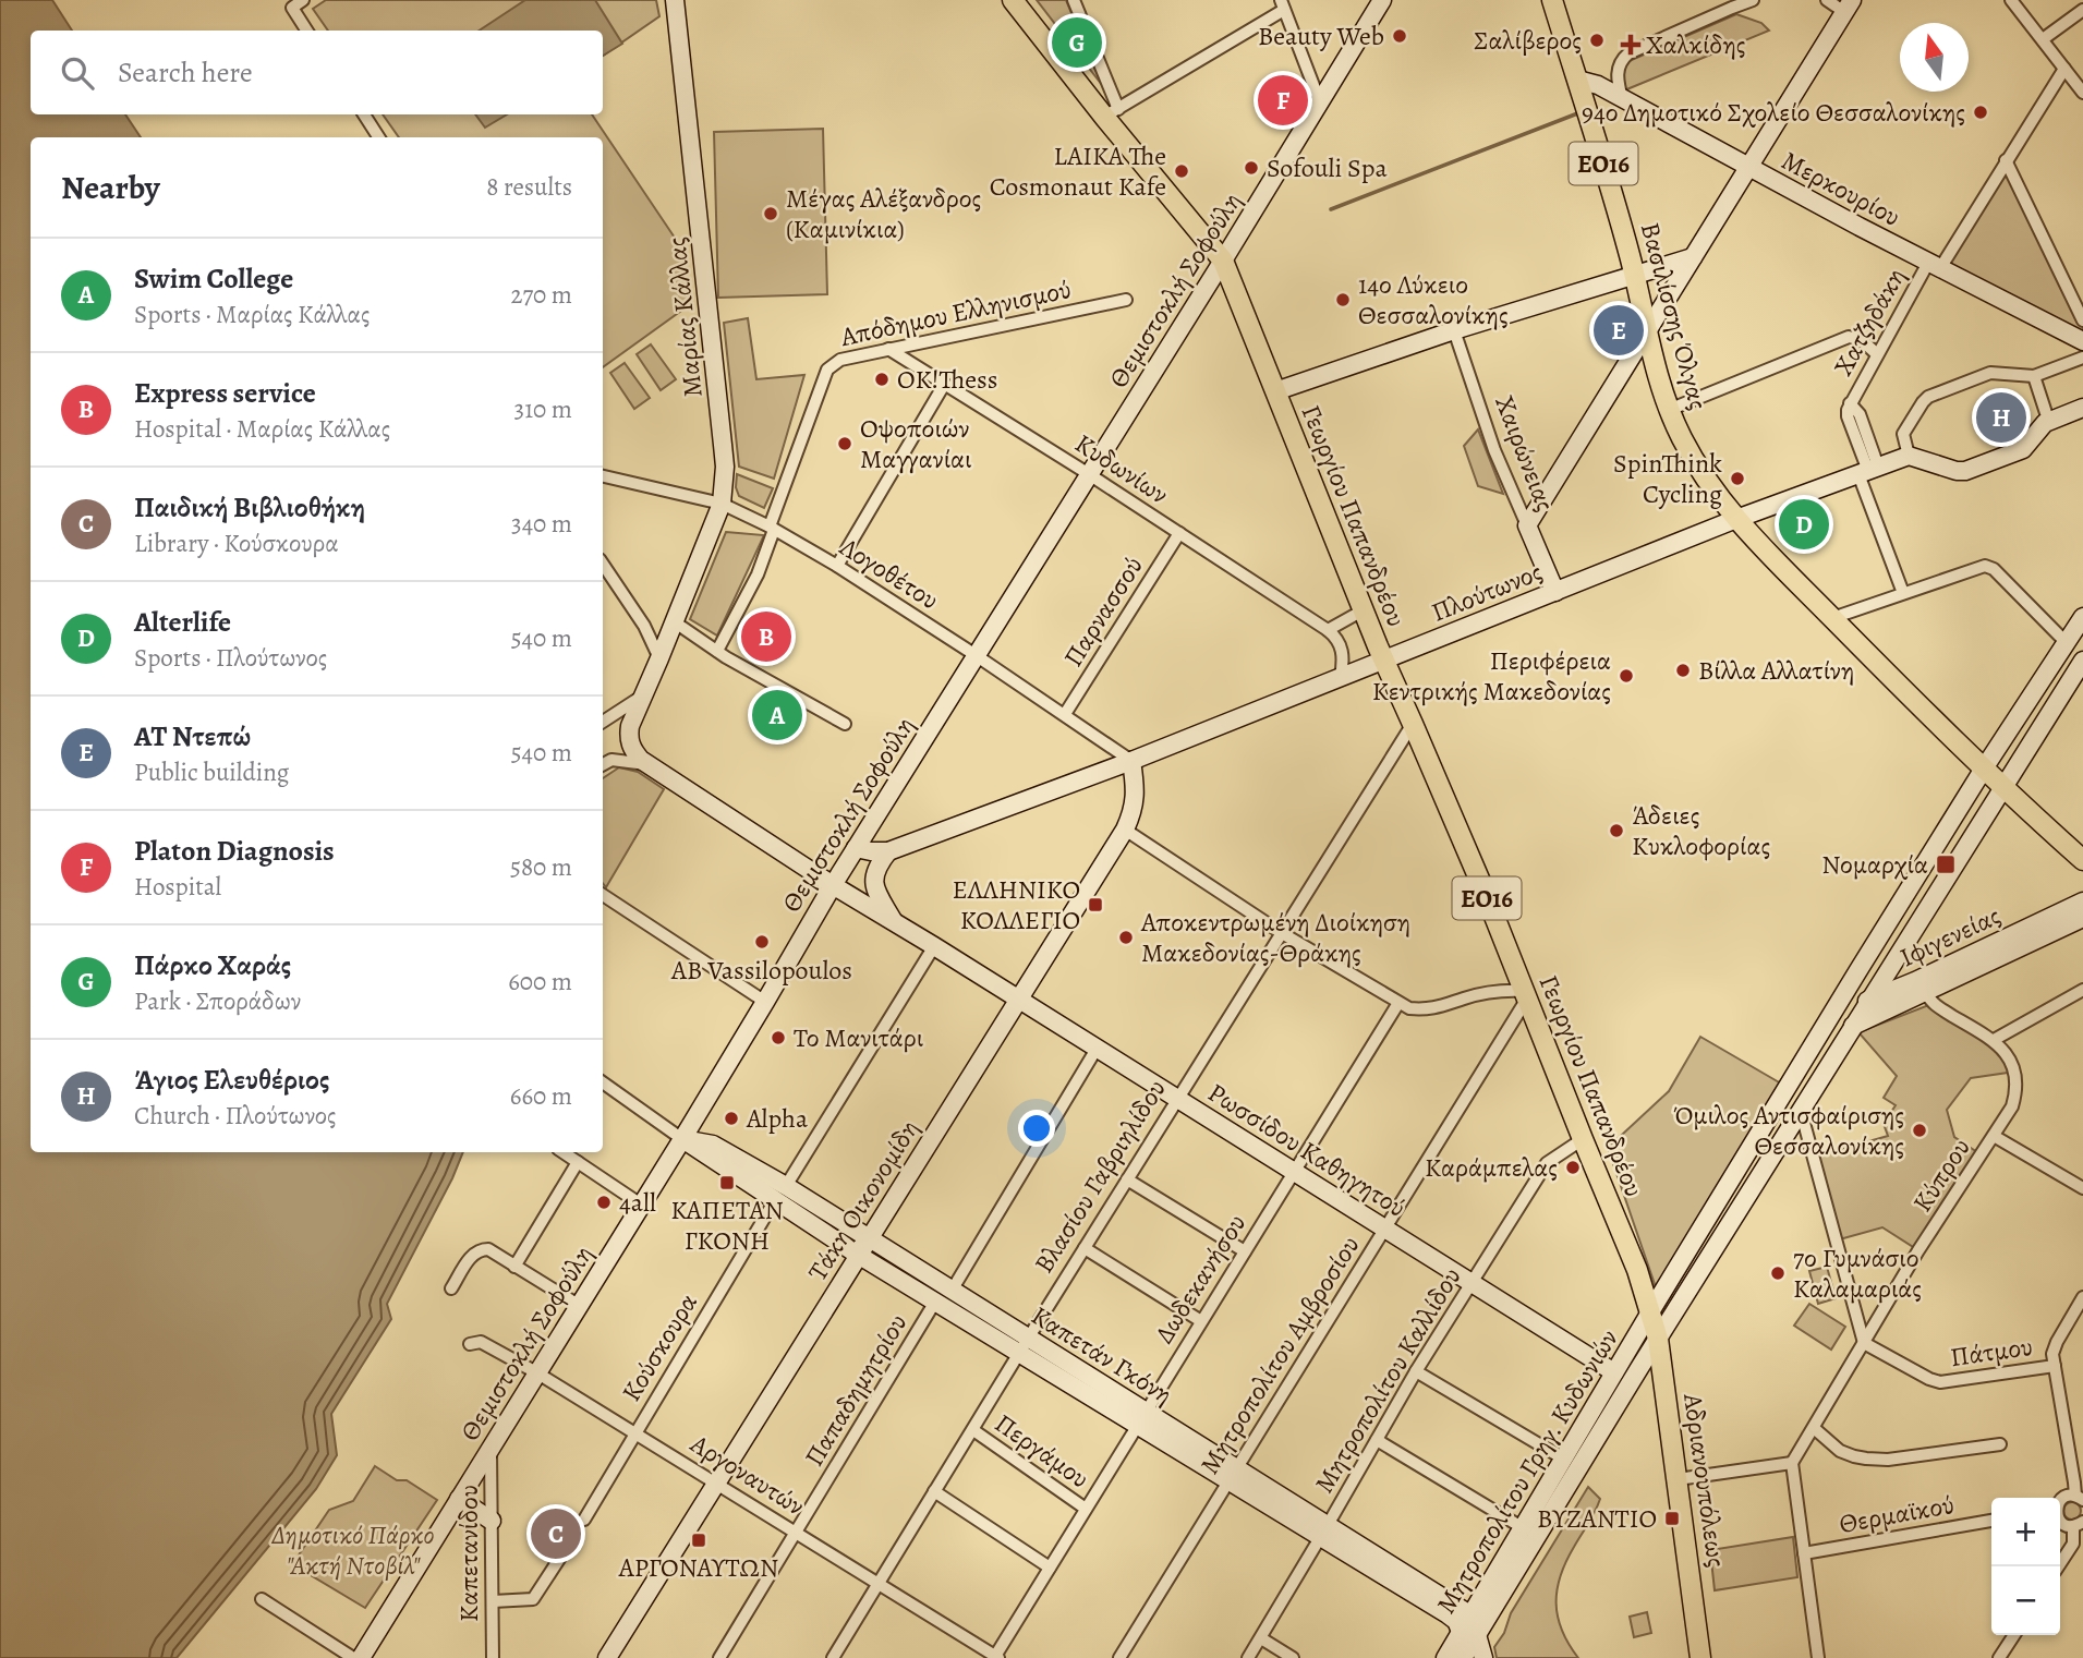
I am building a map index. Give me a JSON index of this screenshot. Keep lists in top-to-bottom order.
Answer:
{
  "streets": {
    "main road": [
      "ΕΟ16",
      "Μερκουρίου",
      "Θεμιστοκλή Σοφούλη",
      "Βασιλίσσης Όλγας",
      "Μαρίας Κάλλας",
      "Χαιρώνειας",
      "Γεωργίου Παπανδρέου",
      "Πλούτωνος",
      "Ιφιγενείας",
      "Ρωσσίδου Καθηγητού",
      "Τάκη Οικονομίδη",
      "Καπετάν Γκόνη",
      "Μητροπολίτου Γρηγ. Κυδωνιών",
      "Αδριανουπόλεως"
    ],
    "street": [
      "Απόδημου Ελληνισμού",
      "Χατζηδάκη",
      "Κυδωνίων",
      "Λογοθέτου",
      "Παρνασσού",
      "Κύπρου",
      "Βλασίου Γαβριηλίδου",
      "Δωδεκανήσου",
      "Κούσκουρα",
      "Πάτμου",
      "Μητροπολίτου Αμβροσίου",
      "Μητροπολίτου Καλλίδου",
      "Παπαδημητρίου",
      "Περγάμου",
      "Αργοναυτών",
      "Θερμαϊκού",
      "Καπετανίδου"
    ]
  },
  "crossings": [
    ["Μερκουρίου", "Βασιλίσσης Όλγας"],
    ["Μερκουρίου", "Χατζηδάκη"],
    ["Θεμιστοκλή Σοφούλη", "Κυδωνίων"],
    ["Θεμιστοκλή Σοφούλη", "Γεωργίου Παπανδρέου"],
    ["Θεμιστοκλή Σοφούλη", "Λογοθέτου"],
    ["Θεμιστοκλή Σοφούλη", "Πλούτωνος"],
    ["Θεμιστοκλή Σοφούλη", "Ρωσσίδου Καθηγητού"],
    ["Θεμιστοκλή Σοφούλη", "Καπετάν Γκόνη"],
    ["Θεμιστοκλή Σοφούλη", "Αργοναυτών"],
    ["Θεμιστοκλή Σοφούλη", "Καπετανίδου"],
    ["Απόδημου Ελληνισμού", "Κυδωνίων"],
    ["Απόδημου Ελληνισμού", "Λογοθέτου"],
    ["Βασιλίσσης Όλγας", "Πλούτωνος"],
    ["Βασιλίσσης Όλγας", "Μητροπολίτου Γρηγ. Κυδωνιών"],
    ["Μαρίας Κάλλας", "Λογοθέτου"],
    ["Χατζηδάκη", "Πλούτωνος"],
    ["Χαιρώνειας", "Πλούτωνος"],
    ["Κυδωνίων", "Παρνασσού"],
    ["Γεωργίου Παπανδρέου", "Πλούτωνος"],
    ["Γεωργίου Παπανδρέου", "Βλασίου Γαβριηλίδου"],
    ["Γεωργίου Παπανδρέου", "Μητροπολίτου Αμβροσίου"],
    ["Γεωργίου Παπανδρέου", "Μητροπολίτου Καλλίδου"],
    ["Γεωργίου Παπανδρέου", "Μητροπολίτου Γρηγ. Κυδωνιών"],
    ["Γεωργίου Παπανδρέου", "Αδριανουπόλεως"],
    ["Λογοθέτου", "Πλούτωνος"],
    ["Λογοθέτου", "Παρνασσού"],
    ["Λογοθέτου", "Τάκη Οικονομίδη"],
    ["Πλούτωνος", "Τάκη Οικονομίδη"],
    ["Ιφιγενείας", "Κύπρου"],
    ["Ιφιγενείας", "Μητροπολίτου Γρηγ. Κυδωνιών"],
    ["Ρωσσίδου Καθηγητού", "Βλασίου Γαβριηλίδου"],
    ["Ρωσσίδου Καθηγητού", "Τάκη Οικονομίδη"],
    ["Ρωσσίδου Καθηγητού", "Δωδεκανήσου"],
    ["Ρωσσίδου Καθηγητού", "Κούσκουρα"],
    ["Ρωσσίδου Καθηγητού", "Μητροπολίτου Αμβροσίου"],
    ["Ρωσσίδου Καθηγητού", "Μητροπολίτου Καλλίδου"],
    ["Ρωσσίδου Καθηγητού", "Μητροπολίτου Γρηγ. Κυδωνιών"],
    ["Κύπρου", "Πάτμου"],
    ["Βλασίου Γαβριηλίδου", "Καπετάν Γκόνη"],
    ["Βλασίου Γαβριηλίδου", "Περγάμου"],
    ["Βλασίου Γαβριηλίδου", "Αργοναυτών"],
    ["Τάκη Οικονομίδη", "Καπετάν Γκόνη"],
    ["Τάκη Οικονομίδη", "Αργοναυτών"],
    ["Δωδεκανήσου", "Καπετάν Γκόνη"],
    ["Δωδεκανήσου", "Περγάμου"],
    ["Δωδεκανήσου", "Αργοναυτών"],
    ["Κούσκουρα", "Καπετάν Γκόνη"],
    ["Κούσκουρα", "Αργοναυτών"],
    ["Καπετάν Γκόνη", "Μητροπολίτου Αμβροσίου"],
    ["Καπετάν Γκόνη", "Μητροπολίτου Καλλίδου"],
    ["Καπετάν Γκόνη", "Παπαδημητρίου"],
    ["Καπετάν Γκόνη", "Μητροπολίτου Γρηγ. Κυδωνιών"],
    ["Παπαδημητρίου", "Αργοναυτών"],
    ["Μητροπολίτου Γρηγ. Κυδωνιών", "Αδριανουπόλεως"]
  ],
  "parks": ["Δημοτικό Πάρκο \"Ακτή Ντοβίλ\""],
  "places": {
    "other": [
      "Beauty Web",
      "Σαλίβερος",
      "94ο Δημοτικό Σχολείο Θεσσαλονίκης",
      "Sofouli Spa",
      "LAIKA The Cosmonaut Kafe",
      "Μέγας Αλέξανδρος (Καμινίκια)",
      "14ο Λύκειο Θεσσαλονίκης",
      "OK!Thess",
      "Οψοποιών Μαγγανίαι",
      "SpinThink Cycling",
      "Βίλλα Αλλατίνη",
      "Περιφέρεια Κεντρικής Μακεδονίας",
      "Άδειες Κυκλοφορίας",
      "Αποκεντρωμένη Διοίκηση Μακεδονίας-Θράκης",
      "AB Vassilopoulos",
      "Το Μανιτάρι",
      "Alpha",
      "Όμιλος Αντισφαίρισης Θεσσαλονίκης",
      "Καράμπελας",
      "4all",
      "7ο Γυμνάσιο Καλαμαριάς"
    ],
    "health": ["Χαλκίδης"],
    "transit": [
      "Νομαρχία",
      "ΕΛΛΗΝΙΚΟ ΚΟΛΛΕΓΙΟ",
      "ΚΑΠΕΤΑΝ ΓΚΟΝΗ",
      "ΒΥΖΑΝΤΙΟ",
      "ΑΡΓΟΝΑΥΤΩΝ"
    ]
  },
  "north": "top",
  "page": {
    "pins": [
      "G",
      "F",
      "E",
      "H",
      "D",
      "B",
      "A",
      "C"
    ],
    "search": "Search here",
    "heading": ["Nearby", "8 results"],
    "list": [
      {
        "mark": "A",
        "name": "Swim College",
        "note": "Sports · Μαρίας Κάλλας",
        "value": "270 m"
      },
      {
        "mark": "B",
        "name": "Express service",
        "note": "Hospital · Μαρίας Κάλλας",
        "value": "310 m"
      },
      {
        "mark": "C",
        "name": "Παιδική Βιβλιοθήκη",
        "note": "Library · Κούσκουρα",
        "value": "340 m"
      },
      {
        "mark": "D",
        "name": "Alterlife",
        "note": "Sports · Πλούτωνος",
        "value": "540 m"
      },
      {
        "mark": "E",
        "name": "ΑΤ Ντεπώ",
        "note": "Public building",
        "value": "540 m"
      },
      {
        "mark": "F",
        "name": "Platon Diagnosis",
        "note": "Hospital",
        "value": "580 m"
      },
      {
        "mark": "G",
        "name": "Πάρκο Χαράς",
        "note": "Park · Σποράδων",
        "value": "600 m"
      },
      {
        "mark": "H",
        "name": "Άγιος Ελευθέριος",
        "note": "Church · Πλούτωνος",
        "value": "660 m"
      }
    ],
    "map_buttons": ["+", "−"]
  }
}
